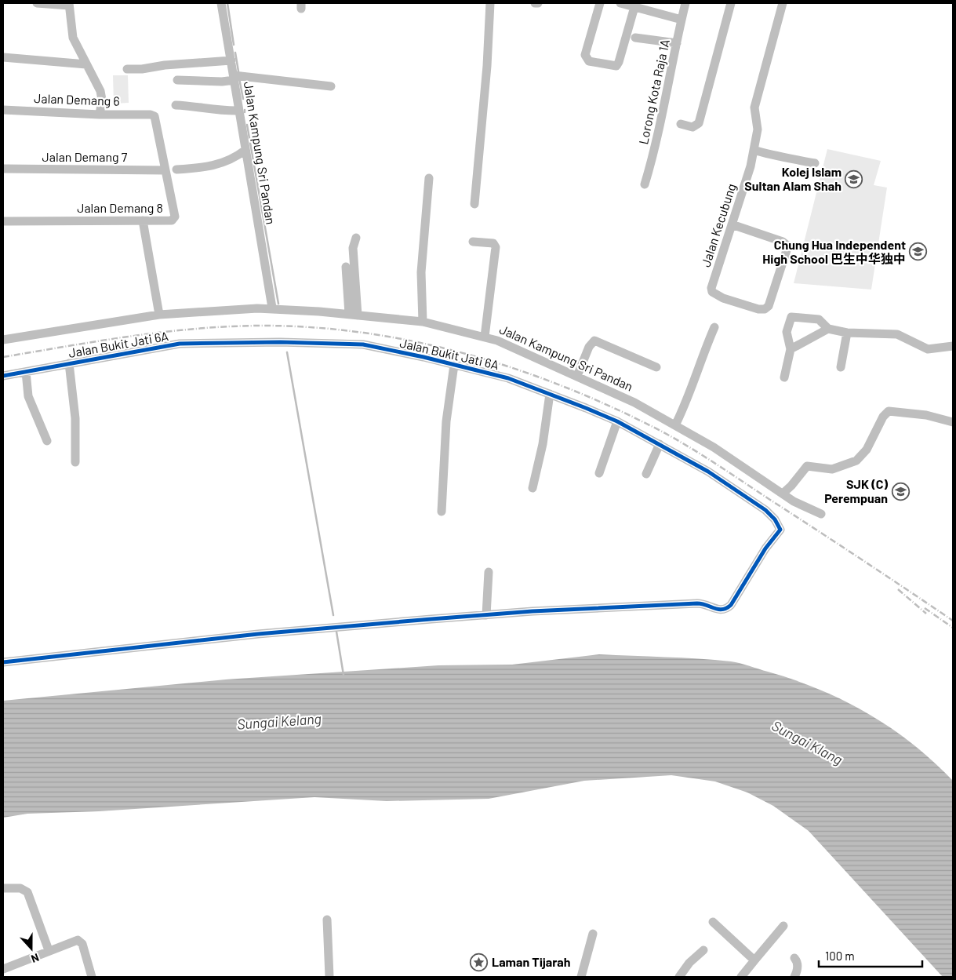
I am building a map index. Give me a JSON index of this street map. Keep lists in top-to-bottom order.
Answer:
{
  "streets": {
    "street": [
      "Lorong Kota Raja 1A",
      "Jalan Demang 6",
      "Jalan Kampung Sri Pandan",
      "Jalan Demang 7",
      "Jalan Demang 8",
      "Jalan Kecubung",
      "Jalan Bukit Jati 6A"
    ]
  },
  "crossings": [
    ["Jalan Demang 6", "Jalan Demang 8"],
    ["Jalan Demang 7", "Jalan Demang 8"]
  ],
  "water": ["Sungai Kelang", "Sungai Klang"],
  "places": {
    "school or university": ["Kolej Islam Sultan Alam Shah", "Chung Hua Independent High School 巴生中华独中", "SJK (C) Perempuan"],
    "place": ["Laman Tijarah"]
  },
  "scale_bar": "100 m",
  "north": "bottom"
}
